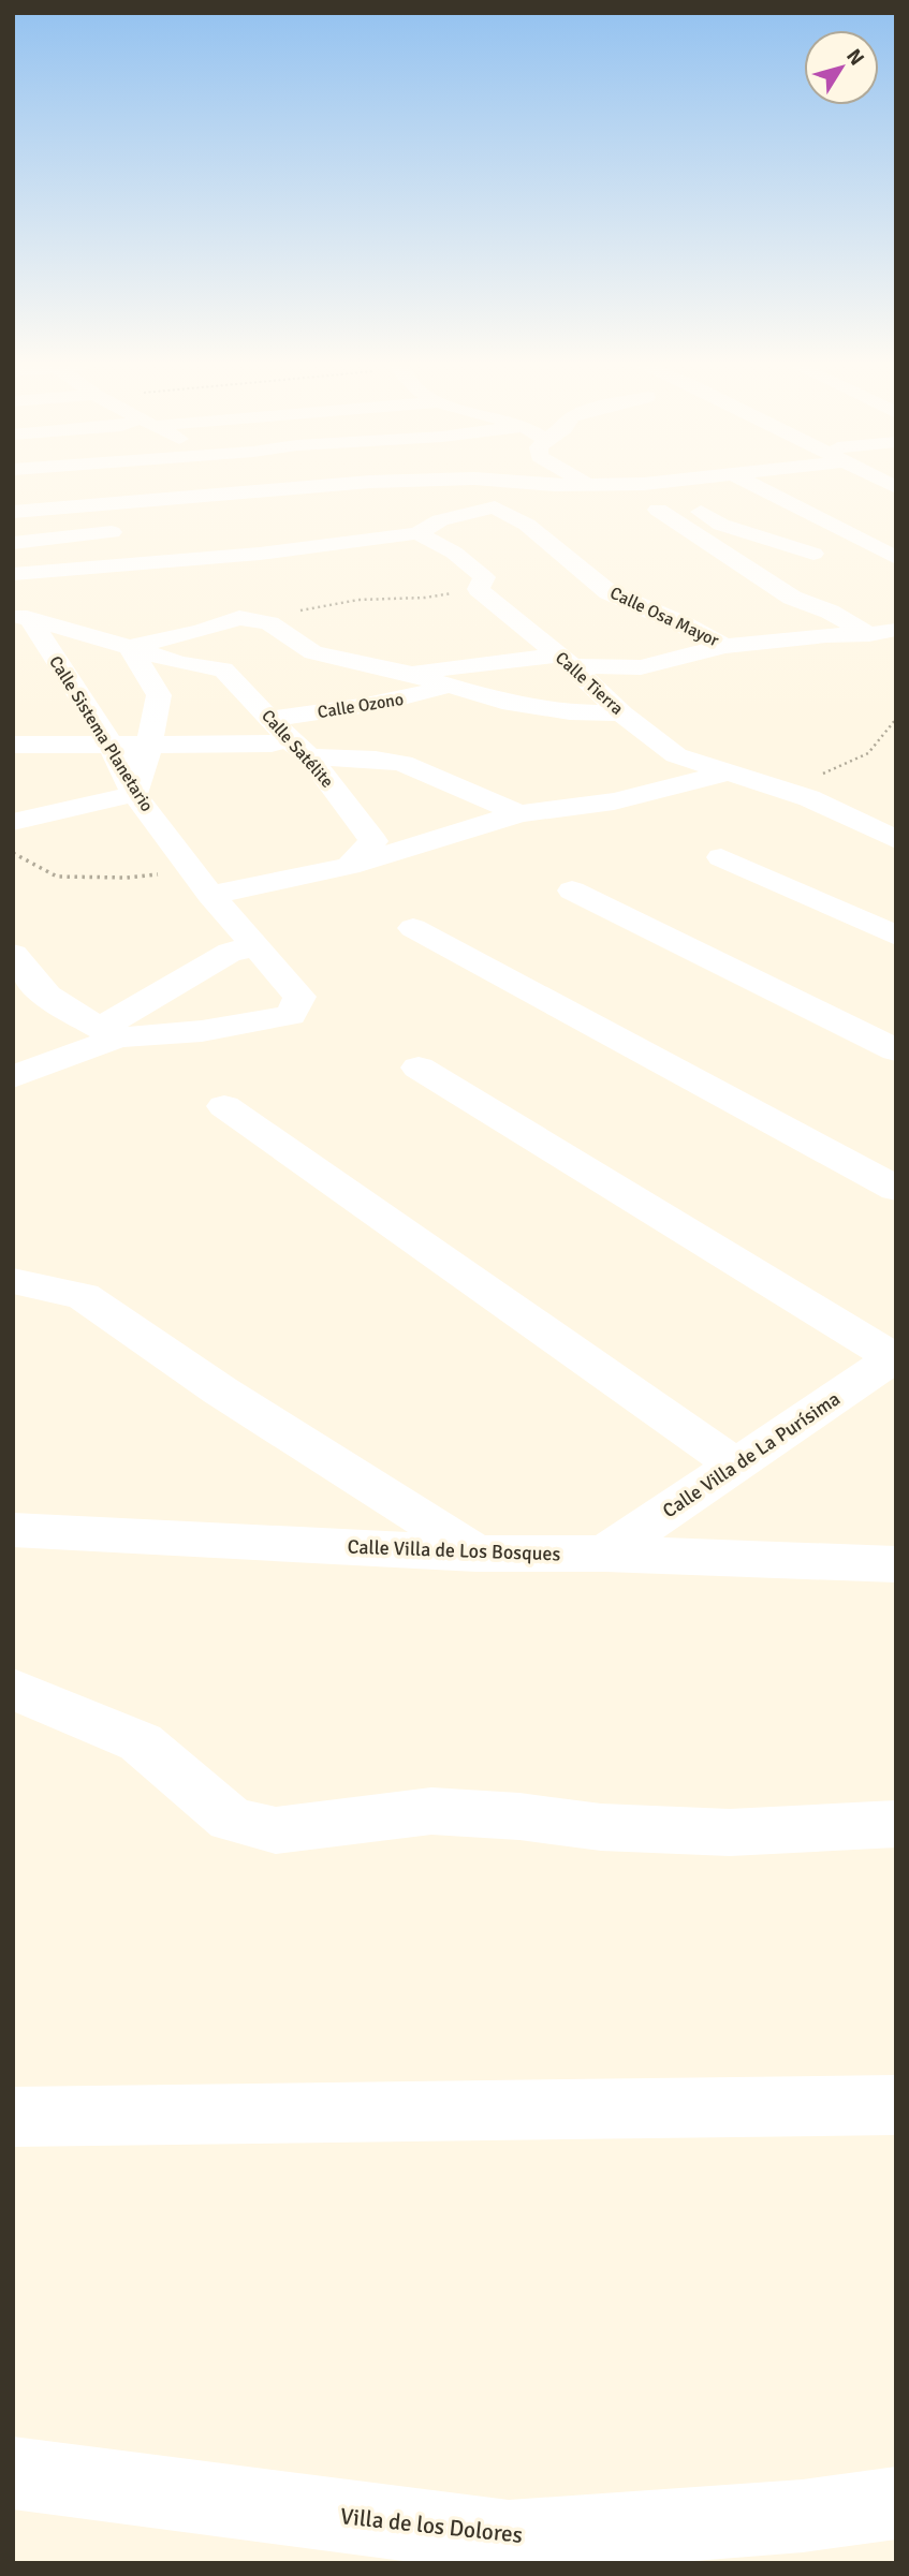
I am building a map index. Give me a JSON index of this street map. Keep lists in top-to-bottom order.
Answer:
{
  "streets": {
    "street": [
      "Calle Osa Mayor",
      "Calle Tierra",
      "Calle Ozono",
      "Calle Sistema Planetario",
      "Calle Satélite",
      "Calle Villa de La Purísima",
      "Calle Villa de Los Bosques",
      "Villa de los Dolores"
    ]
  },
  "crossings": [
    ["Calle Osa Mayor", "Calle Ozono"],
    ["Calle Tierra", "Calle Ozono"],
    ["Calle Ozono", "Calle Sistema Planetario"],
    ["Calle Ozono", "Calle Satélite"],
    ["Calle Villa de La Purísima", "Calle Villa de Los Bosques"]
  ],
  "north": "top right"
}
